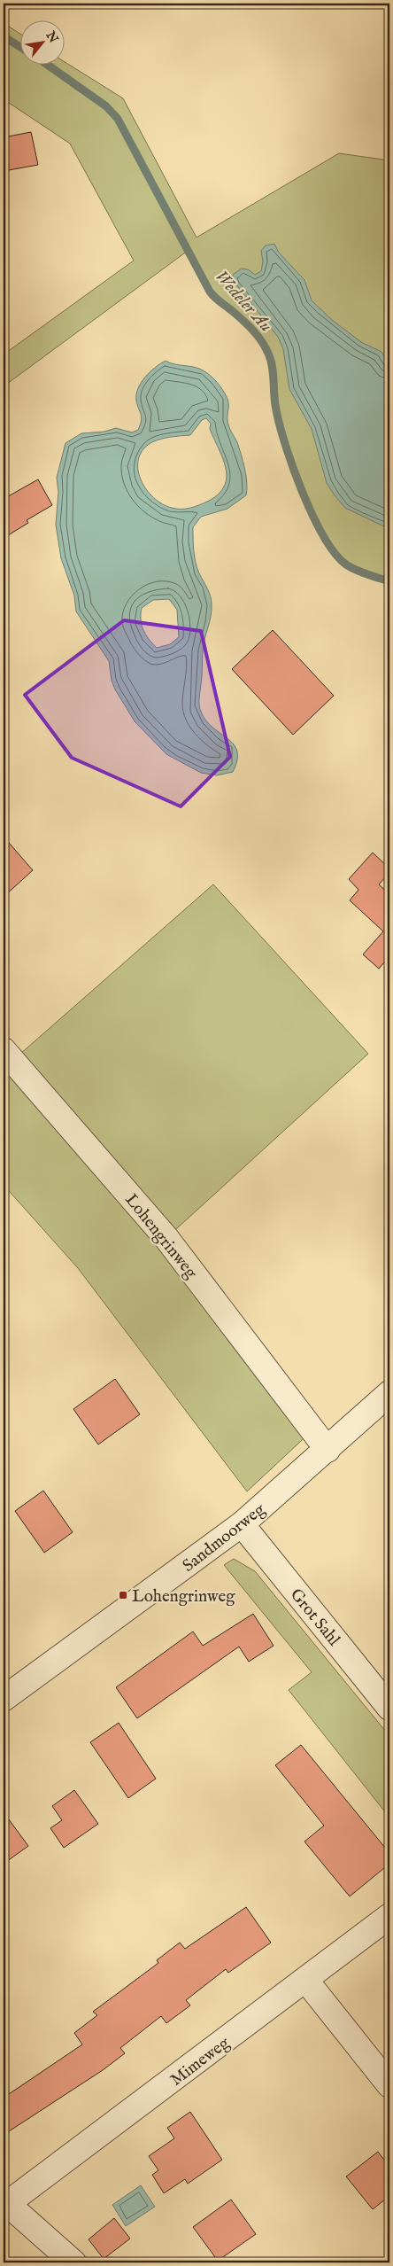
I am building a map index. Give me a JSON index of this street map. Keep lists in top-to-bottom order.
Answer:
{
  "streets": {
    "street": [
      "Lohengrinweg",
      "Sandmoorweg",
      "Grot Sahl",
      "Mimeweg"
    ]
  },
  "crossings": [
    ["Lohengrinweg", "Sandmoorweg"],
    ["Sandmoorweg", "Grot Sahl"]
  ],
  "water": ["Wedeler Au"],
  "places": {
    "transit": ["Lohengrinweg"]
  },
  "north": "top right"
}
